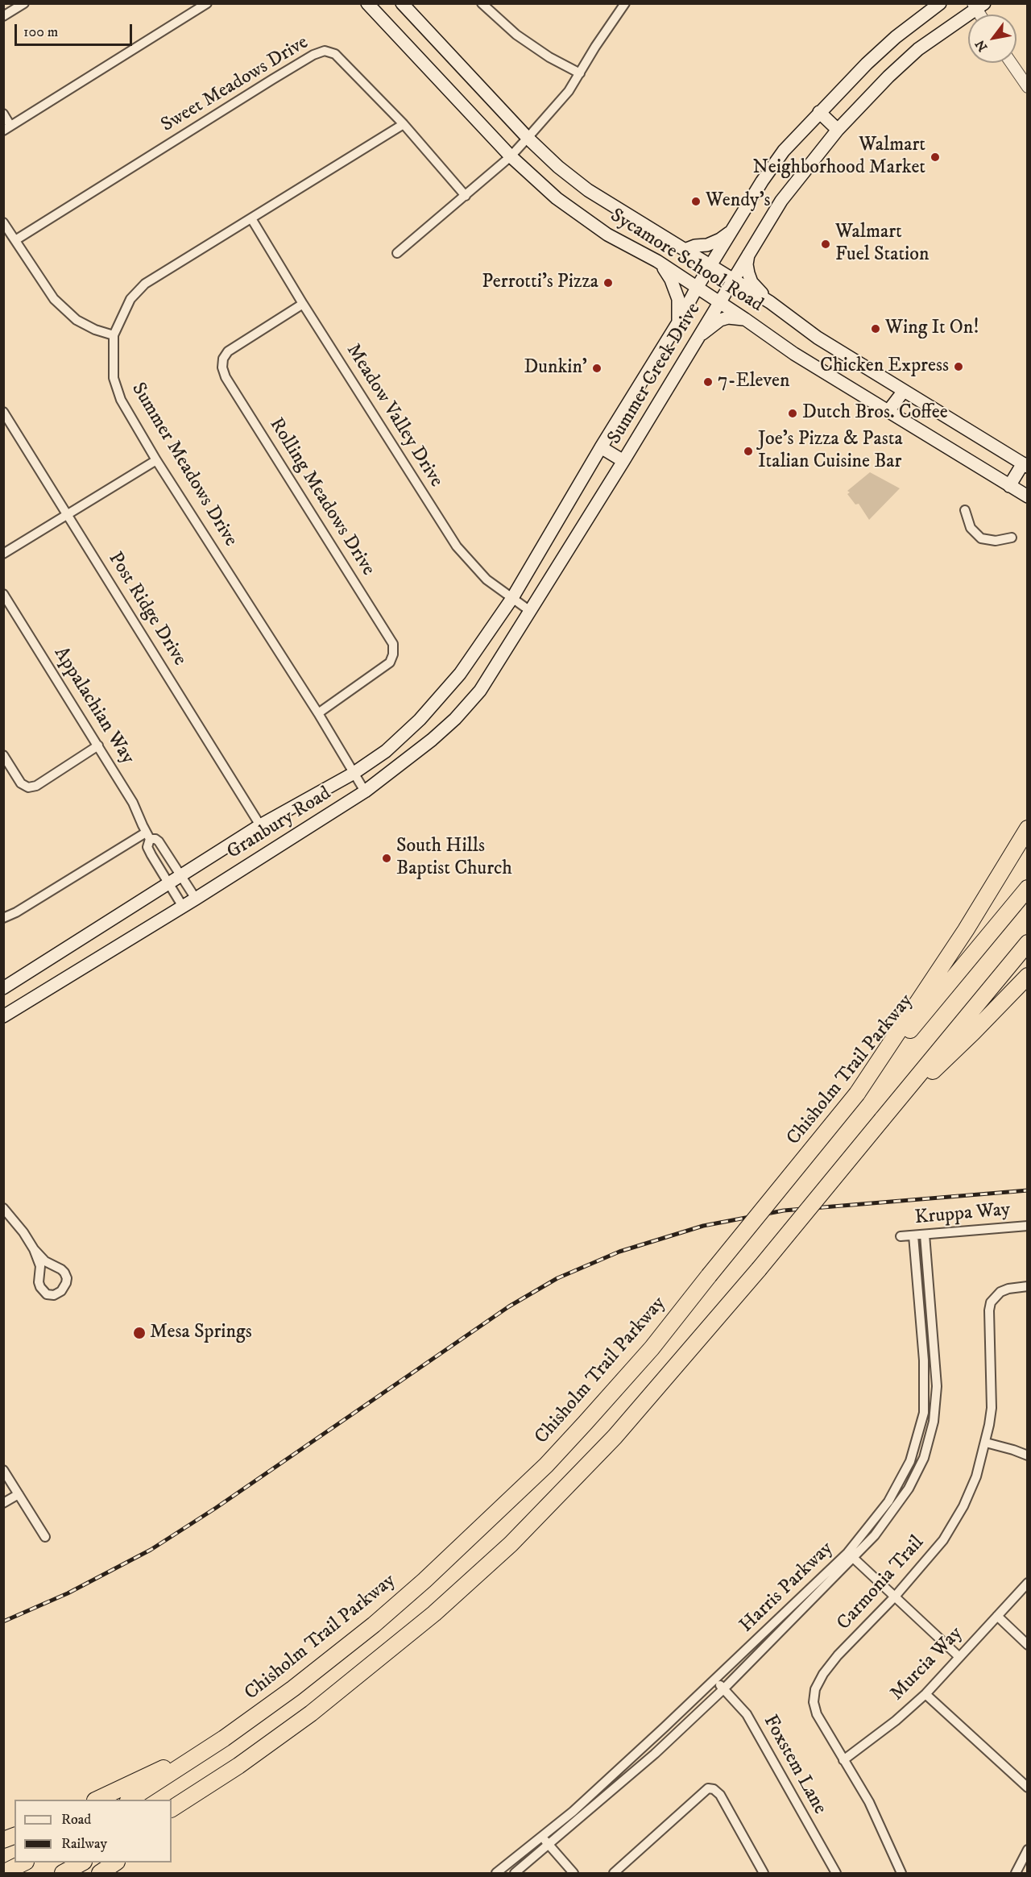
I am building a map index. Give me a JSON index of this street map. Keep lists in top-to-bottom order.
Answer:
{
  "streets": {
    "highway": ["Chisholm Trail Parkway"],
    "main road": ["Sycamore School Road", "Summer Creek Drive", "Granbury Road"],
    "street": [
      "Sweet Meadows Drive",
      "Meadow Valley Drive",
      "Summer Meadows Drive",
      "Rolling Meadows Drive",
      "Post Ridge Drive",
      "Appalachian Way",
      "Kruppa Way",
      "Carmonia Trail",
      "Harris Parkway",
      "Murcia Way",
      "Foxstem Lane"
    ]
  },
  "crossings": [
    ["Sweet Meadows Drive", "Summer Meadows Drive"],
    ["Sycamore School Road", "Summer Creek Drive"],
    ["Summer Creek Drive", "Meadow Valley Drive"],
    ["Summer Creek Drive", "Granbury Road"],
    ["Meadow Valley Drive", "Summer Meadows Drive"],
    ["Meadow Valley Drive", "Rolling Meadows Drive"],
    ["Meadow Valley Drive", "Granbury Road"],
    ["Summer Meadows Drive", "Rolling Meadows Drive"],
    ["Summer Meadows Drive", "Granbury Road"],
    ["Post Ridge Drive", "Granbury Road"],
    ["Appalachian Way", "Granbury Road"],
    ["Kruppa Way", "Harris Parkway"],
    ["Carmonia Trail", "Murcia Way"],
    ["Harris Parkway", "Foxstem Lane"]
  ],
  "places": [
    "Walmart Neighborhood Market",
    "Wendy's",
    "Walmart Fuel Station",
    "Perrotti's Pizza",
    "Wing It On!",
    "Chicken Express",
    "Dunkin'",
    "7-Eleven",
    "Dutch Bros. Coffee",
    "Joe's Pizza & Pasta Italian Cuisine Bar",
    "South Hills Baptist Church",
    "Mesa Springs"
  ],
  "legend": ["Road", "Railway"],
  "scale_bar": "100 m",
  "north": "bottom left"
}
